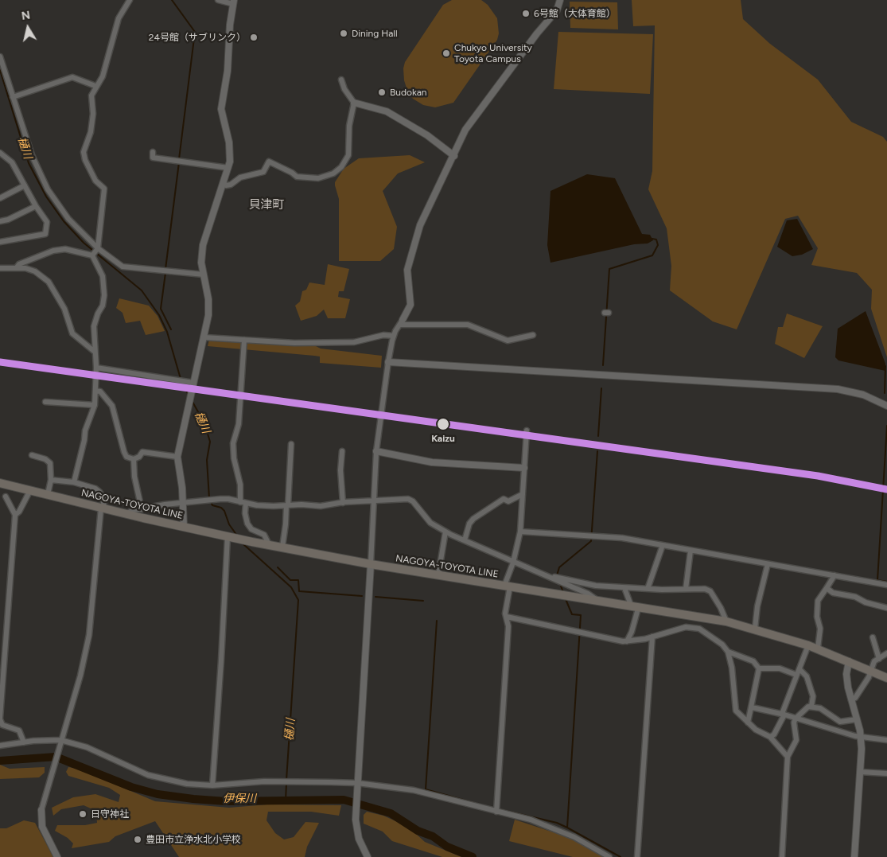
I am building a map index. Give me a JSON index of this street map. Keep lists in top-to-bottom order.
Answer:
{
  "streets": {
    "main road": ["NAGOYA-TOYOTA LINE"]
  },
  "districts": ["貝津町"],
  "water": ["樋川", "伊保川"],
  "places": [
    "6号館（大体育館）",
    "Dining Hall",
    "24号館（サブリンク）",
    "Chukyo University Toyota Campus",
    "Budokan",
    "Kaizu",
    "日守神社",
    "豊田市立浄水北小学校"
  ],
  "north": "top"
}
